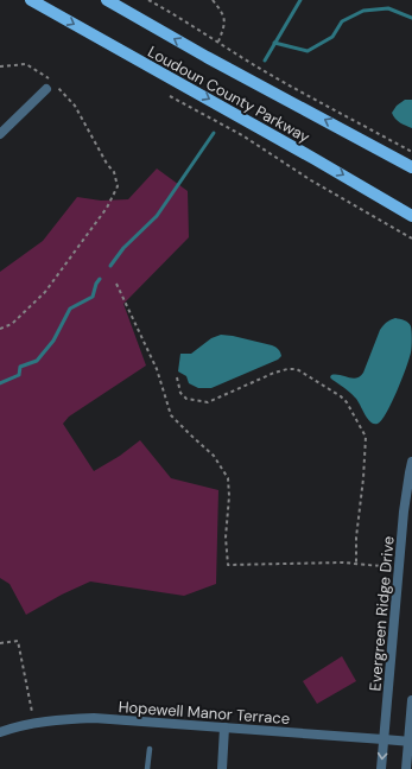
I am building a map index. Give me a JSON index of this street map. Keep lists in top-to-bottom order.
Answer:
{
  "streets": {
    "main road": ["Loudoun County Parkway"],
    "street": ["Evergreen Ridge Drive", "Hopewell Manor Terrace"]
  },
  "crossings": [
    ["Evergreen Ridge Drive", "Hopewell Manor Terrace"]
  ]
}
